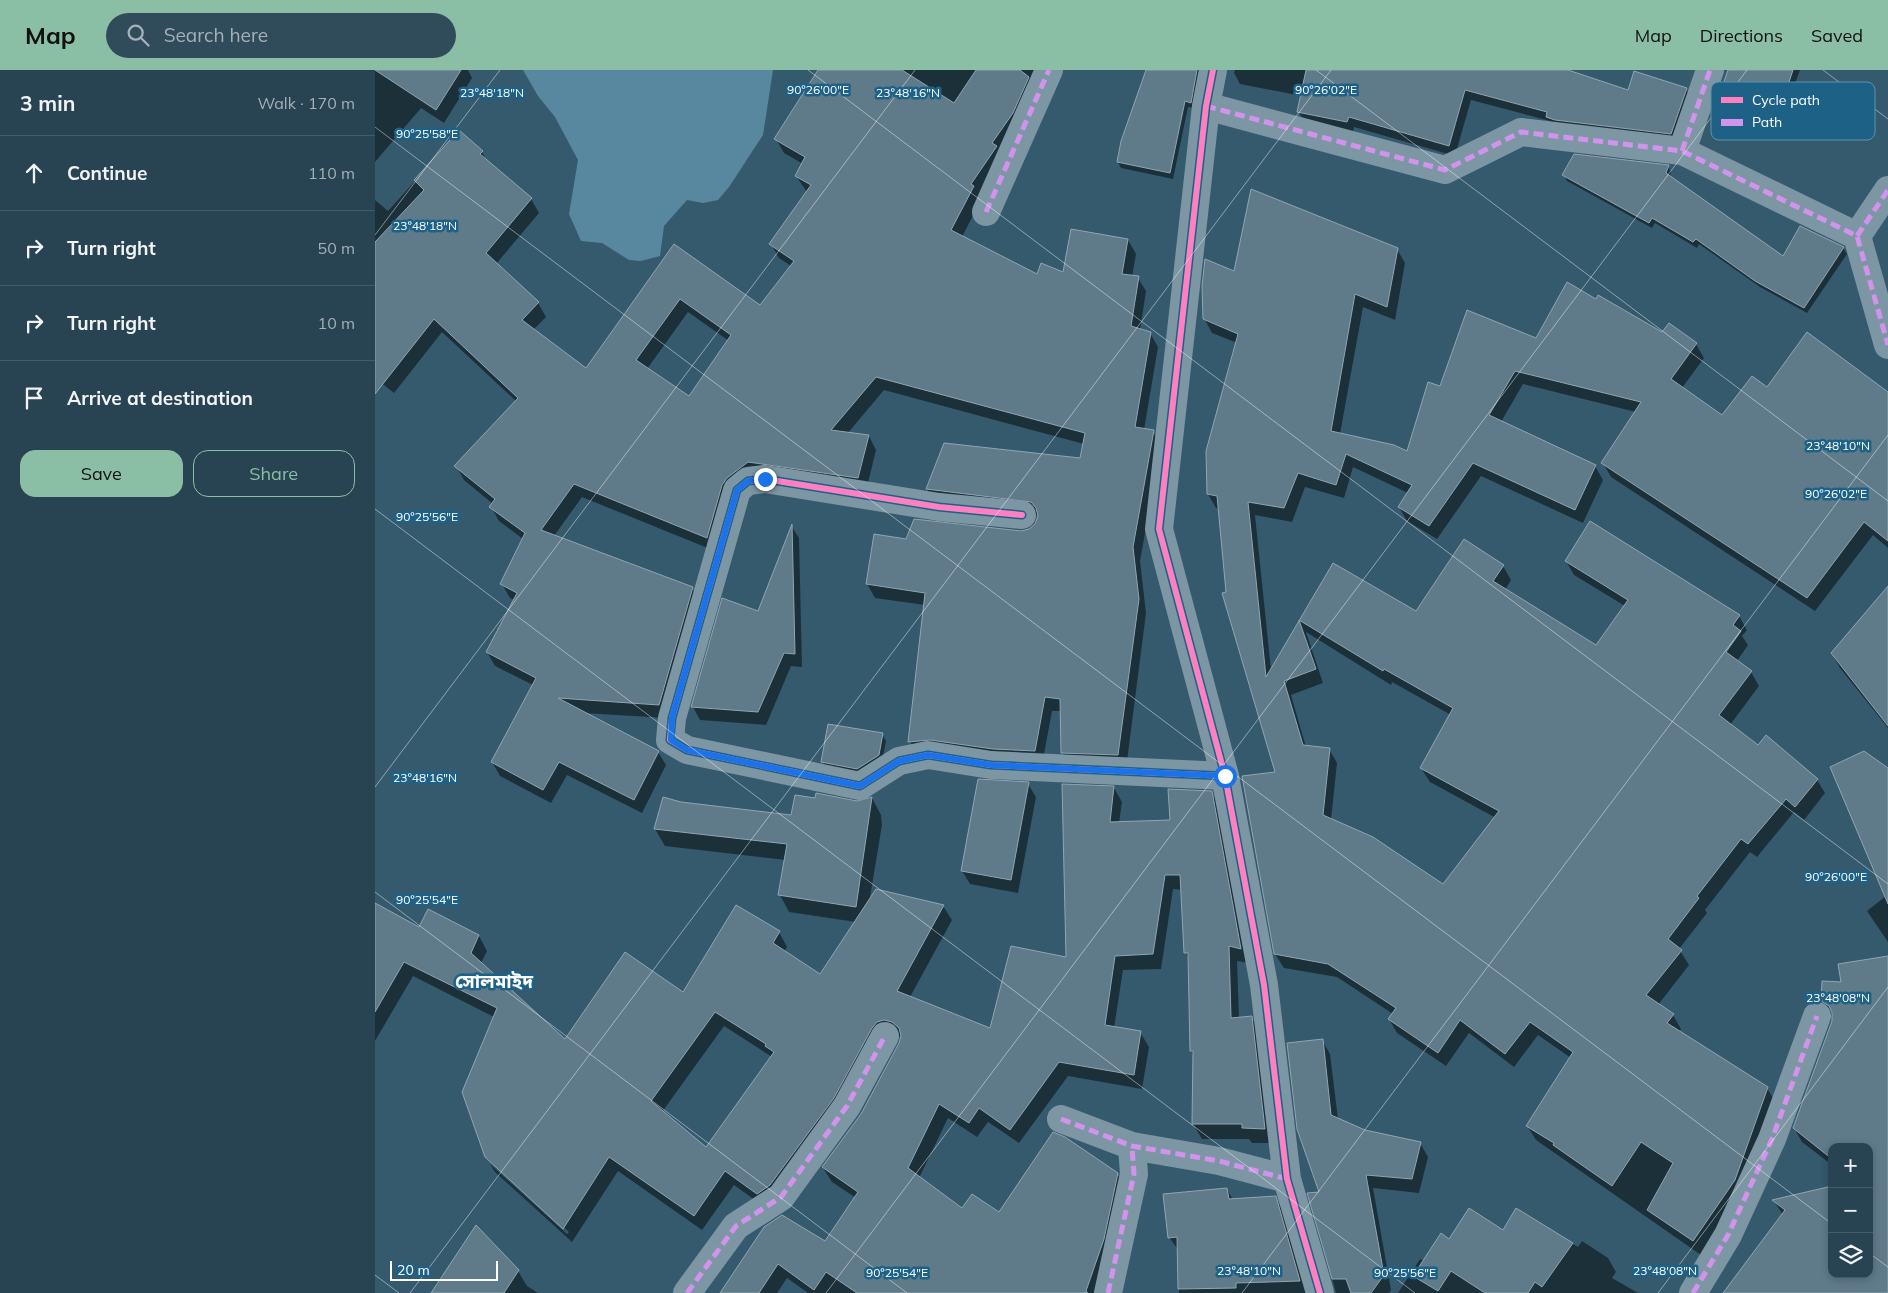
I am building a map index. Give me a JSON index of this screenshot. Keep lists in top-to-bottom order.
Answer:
{
  "districts": ["সোলমাইদ"],
  "legend": ["Cycle path", "Path"],
  "scale_bar": "20 m",
  "page": {
    "header": "Map",
    "search": "Search here",
    "nav": ["Map", "Directions", "Saved"],
    "heading": ["3 min", "Walk · 170 m"],
    "list": [
      ["Continue", "110 m"],
      ["Turn right", "50 m"],
      ["Turn right", "10 m"],
      "Arrive at destination"
    ],
    "buttons": ["Save", "Share"],
    "map_buttons": ["+", "−"],
    "scale": "20 m"
  },
  "coordinates": [
    "90°26'00\"E",
    "90°26'02\"E",
    "23°48'18\"N",
    "23°48'16\"N",
    "90°25'58\"E",
    "23°48'10\"N",
    "90°25'56\"E",
    "90°25'54\"E",
    "23°48'08\"N"
  ]
}
